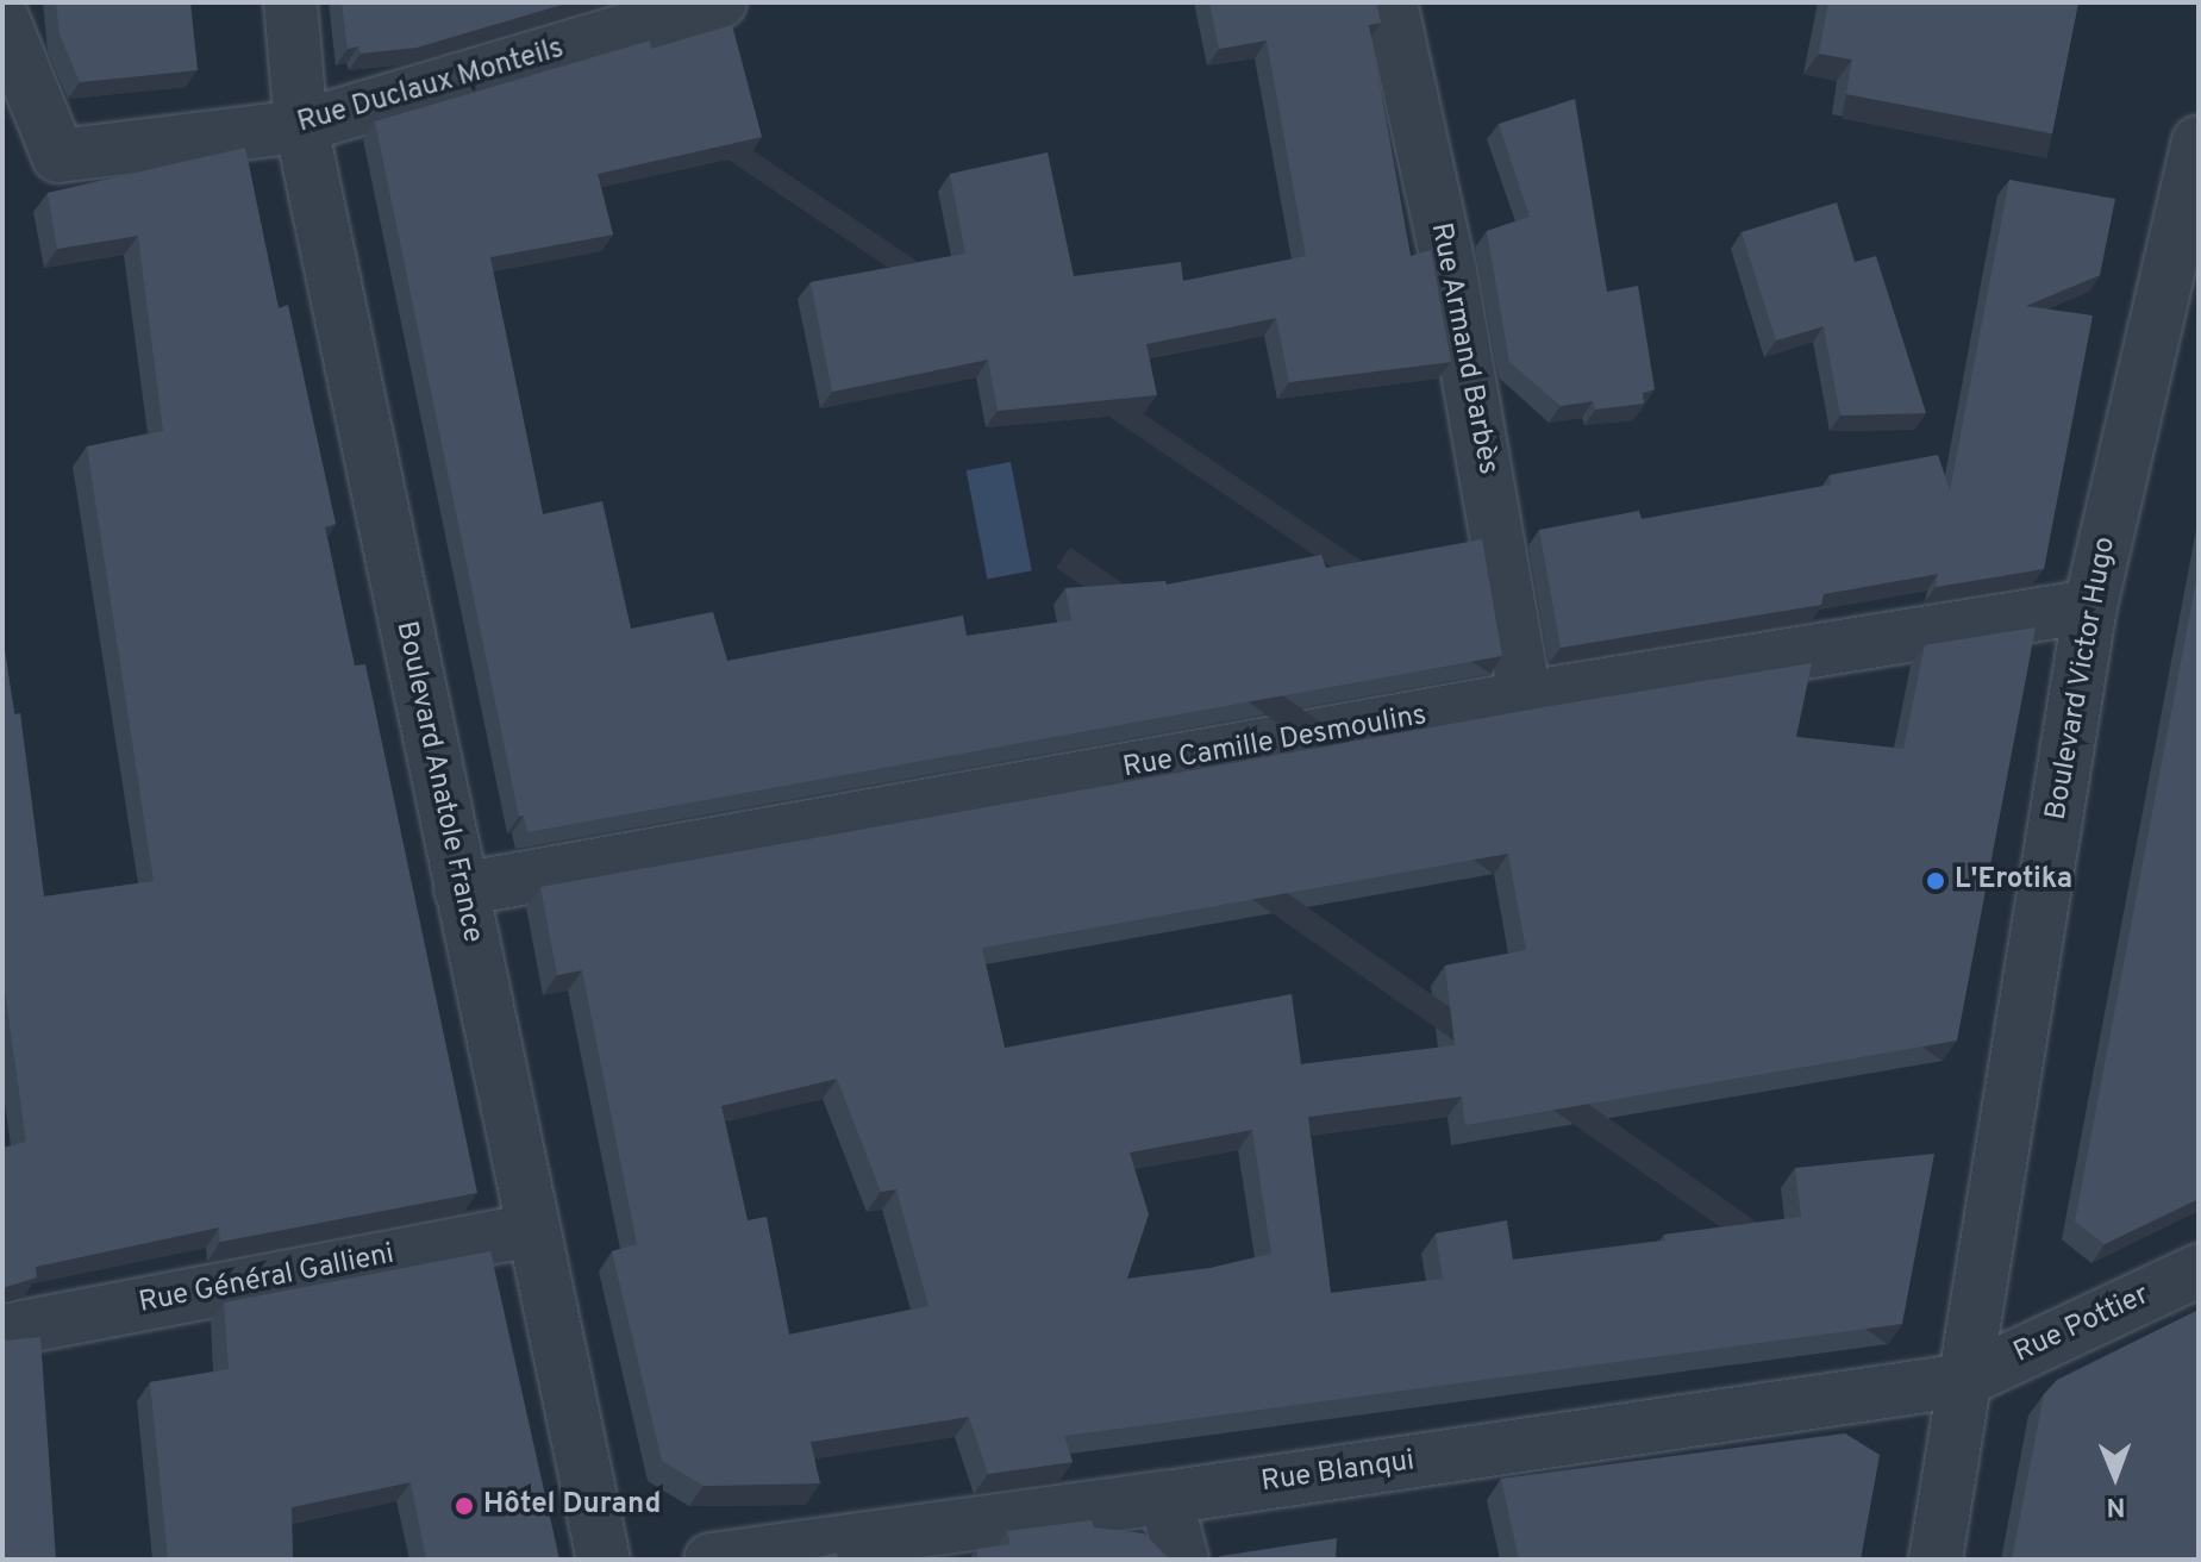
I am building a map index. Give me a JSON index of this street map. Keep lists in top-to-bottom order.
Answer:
{
  "streets": {
    "street": [
      "Rue Duclaux Monteils",
      "Rue Armand Barbès",
      "Boulevard Victor Hugo",
      "Rue Camille Desmoulins",
      "Boulevard Anatole France",
      "Rue Général Gallieni",
      "Rue Pottier",
      "Rue Blanqui"
    ]
  },
  "crossings": [
    ["Rue Duclaux Monteils", "Boulevard Anatole France"],
    ["Rue Armand Barbès", "Rue Camille Desmoulins"],
    ["Boulevard Victor Hugo", "Rue Camille Desmoulins"],
    ["Boulevard Victor Hugo", "Rue Pottier"],
    ["Boulevard Victor Hugo", "Rue Blanqui"],
    ["Rue Camille Desmoulins", "Boulevard Anatole France"],
    ["Boulevard Anatole France", "Rue Général Gallieni"],
    ["Rue Pottier", "Rue Blanqui"]
  ],
  "places": ["L'Erotika", "Hôtel Durand"],
  "north": "bottom"
}
